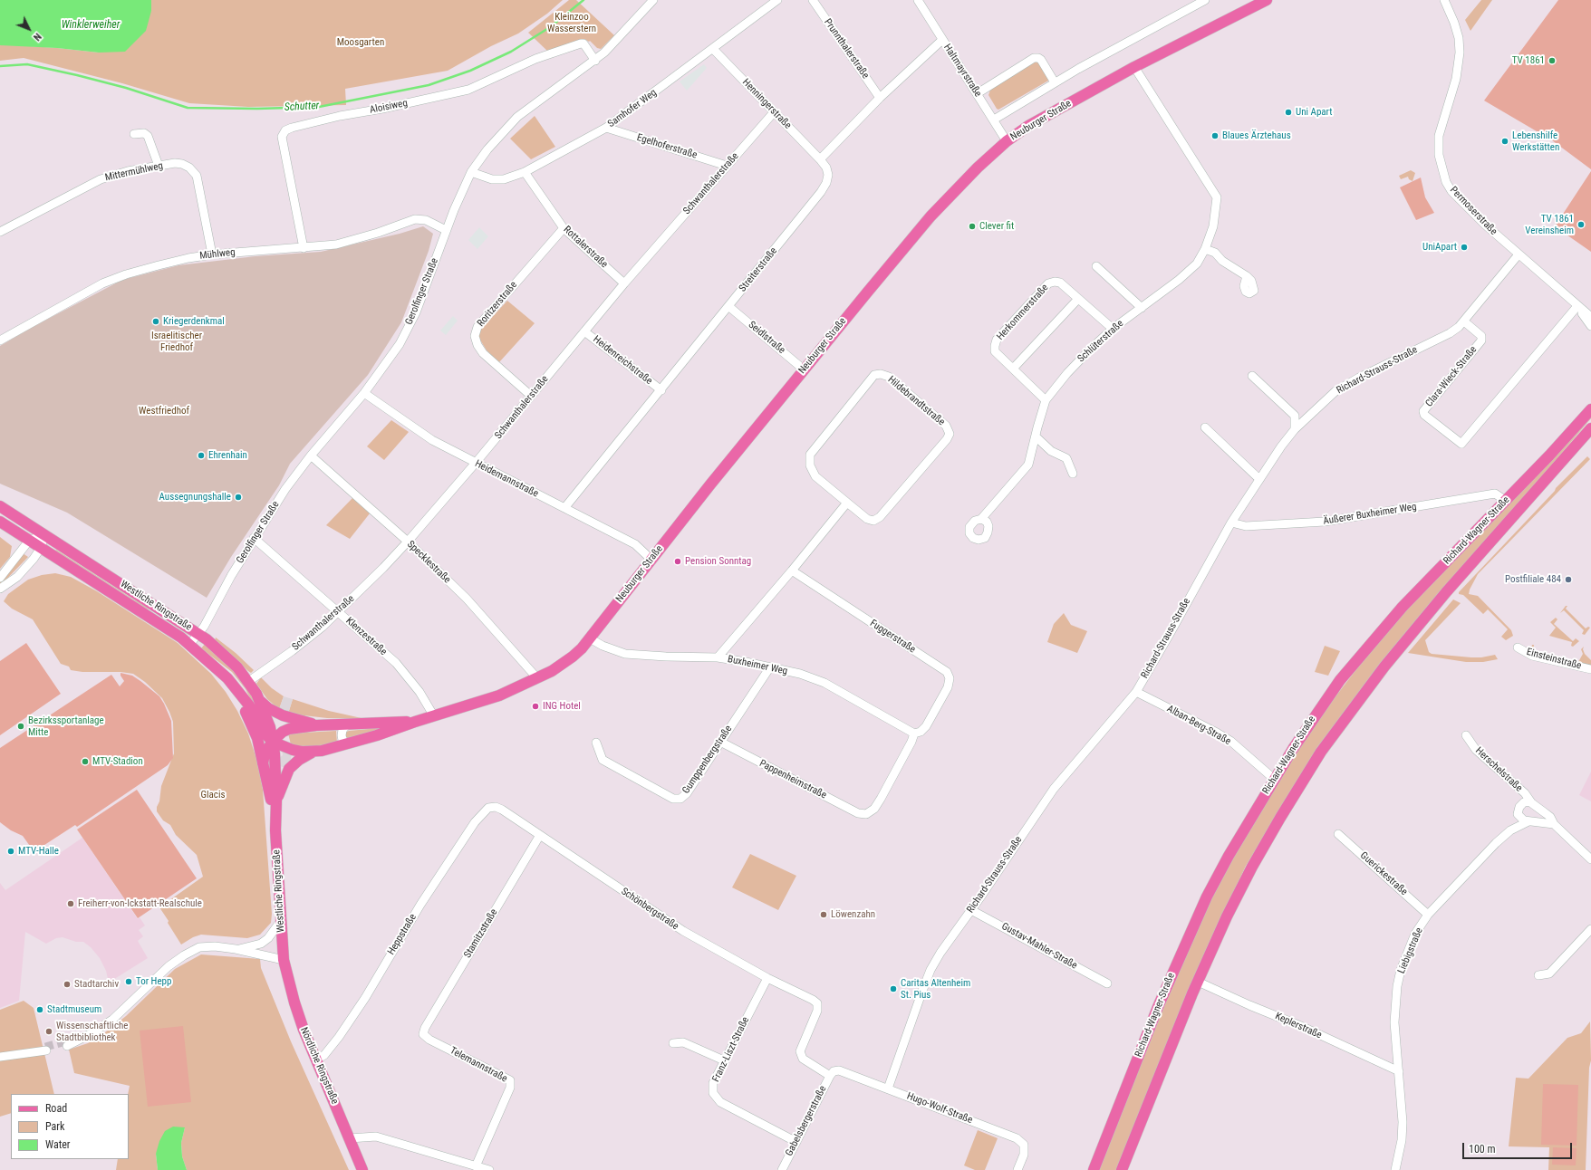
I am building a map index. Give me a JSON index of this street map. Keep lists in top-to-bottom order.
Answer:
{
  "streets": {
    "main road": [
      "Neuburger Straße",
      "Richard-Wagner-Straße",
      "Westliche Ringstraße",
      "Nördliche Ringstraße"
    ],
    "street": [
      "Prunnthalerstraße",
      "Haltmayrstraße",
      "Henningerstraße",
      "Aloisiweg",
      "Samhofer Weg",
      "Egelhoferstraße",
      "Mittermühlweg",
      "Schwanthalerstraße",
      "Permoserstraße",
      "Rottalerstraße",
      "Mühlweg",
      "Streiterstraße",
      "Gerolfinger Straße",
      "Roritzerstraße",
      "Herkommerstraße",
      "Seidlstraße",
      "Schlüterstraße",
      "Heidenreichstraße",
      "Richard-Strauss-Straße",
      "Clara-Wieck-Straße",
      "Hildebrandtstraße",
      "Heidemannstraße",
      "Äußerer Buxheimer Weg",
      "Specklestraße",
      "Klenzestraße",
      "Fuggerstraße",
      "Einsteinstraße",
      "Buxheimer Weg",
      "Alban-Berg-Straße",
      "Gumppenbergstraße",
      "Herschelstraße",
      "Pappenheimstraße",
      "Guerickestraße",
      "Schönbergstraße",
      "Stamitzstraße",
      "Heppstraße",
      "Gustav-Mahler-Straße",
      "Liebigstraße",
      "Keplerstraße",
      "Franz-Liszt-Straße",
      "Telemannstraße",
      "Hugo-Wolf-Straße",
      "Gabelsbergerstraße"
    ]
  },
  "crossings": [
    ["Haltmayrstraße", "Neuburger Straße"],
    ["Henningerstraße", "Samhofer Weg"],
    ["Henningerstraße", "Schwanthalerstraße"],
    ["Henningerstraße", "Streiterstraße"],
    ["Aloisiweg", "Mühlweg"],
    ["Aloisiweg", "Gerolfinger Straße"],
    ["Samhofer Weg", "Egelhoferstraße"],
    ["Samhofer Weg", "Rottalerstraße"],
    ["Samhofer Weg", "Gerolfinger Straße"],
    ["Neuburger Straße", "Seidlstraße"],
    ["Neuburger Straße", "Schlüterstraße"],
    ["Neuburger Straße", "Heidemannstraße"],
    ["Neuburger Straße", "Specklestraße"],
    ["Neuburger Straße", "Westliche Ringstraße"],
    ["Neuburger Straße", "Klenzestraße"],
    ["Neuburger Straße", "Buxheimer Weg"],
    ["Egelhoferstraße", "Schwanthalerstraße"],
    ["Mittermühlweg", "Mühlweg"],
    ["Schwanthalerstraße", "Rottalerstraße"],
    ["Schwanthalerstraße", "Roritzerstraße"],
    ["Schwanthalerstraße", "Heidenreichstraße"],
    ["Schwanthalerstraße", "Heidemannstraße"],
    ["Schwanthalerstraße", "Specklestraße"],
    ["Schwanthalerstraße", "Westliche Ringstraße"],
    ["Schwanthalerstraße", "Klenzestraße"],
    ["Permoserstraße", "Richard-Strauss-Straße"],
    ["Permoserstraße", "Clara-Wieck-Straße"],
    ["Rottalerstraße", "Roritzerstraße"],
    ["Mühlweg", "Gerolfinger Straße"],
    ["Streiterstraße", "Seidlstraße"],
    ["Streiterstraße", "Heidenreichstraße"],
    ["Streiterstraße", "Heidemannstraße"],
    ["Gerolfinger Straße", "Heidemannstraße"],
    ["Gerolfinger Straße", "Specklestraße"],
    ["Gerolfinger Straße", "Westliche Ringstraße"],
    ["Gerolfinger Straße", "Klenzestraße"],
    ["Herkommerstraße", "Schlüterstraße"],
    ["Richard-Strauss-Straße", "Clara-Wieck-Straße"],
    ["Richard-Strauss-Straße", "Äußerer Buxheimer Weg"],
    ["Richard-Strauss-Straße", "Alban-Berg-Straße"],
    ["Richard-Strauss-Straße", "Gustav-Mahler-Straße"],
    ["Richard-Strauss-Straße", "Hugo-Wolf-Straße"],
    ["Äußerer Buxheimer Weg", "Richard-Wagner-Straße"],
    ["Richard-Wagner-Straße", "Alban-Berg-Straße"],
    ["Richard-Wagner-Straße", "Keplerstraße"],
    ["Westliche Ringstraße", "Nördliche Ringstraße"],
    ["Fuggerstraße", "Buxheimer Weg"],
    ["Fuggerstraße", "Pappenheimstraße"],
    ["Buxheimer Weg", "Gumppenbergstraße"],
    ["Gumppenbergstraße", "Pappenheimstraße"],
    ["Herschelstraße", "Liebigstraße"],
    ["Guerickestraße", "Liebigstraße"],
    ["Schönbergstraße", "Stamitzstraße"],
    ["Schönbergstraße", "Heppstraße"],
    ["Schönbergstraße", "Franz-Liszt-Straße"],
    ["Schönbergstraße", "Gabelsbergerstraße"],
    ["Stamitzstraße", "Telemannstraße"],
    ["Heppstraße", "Nördliche Ringstraße"],
    ["Liebigstraße", "Keplerstraße"],
    ["Franz-Liszt-Straße", "Gabelsbergerstraße"],
    ["Hugo-Wolf-Straße", "Gabelsbergerstraße"]
  ],
  "water": ["Winklerweiher", "Schutter"],
  "parks": [
    "Kleinzoo Wasserstern",
    "Moosgarten",
    "Israelitischer Friedhof",
    "Westfriedhof",
    "Glacis"
  ],
  "places": [
    "TV 1861",
    "Uni Apart",
    "Blaues Ärztehaus",
    "Lebenshilfe Werkstätten",
    "TV 1861 Vereinsheim",
    "Clever fit",
    "UniApart",
    "Kriegerdenkmal",
    "Ehrenhain",
    "Aussegnungshalle",
    "Pension Sonntag",
    "Postfiliale 484",
    "ING Hotel",
    "Bezirkssportanlage Mitte",
    "MTV-Stadion",
    "MTV-Halle",
    "Freiherr-von-Ickstatt-Realschule",
    "Löwenzahn",
    "Tor Hepp",
    "Stadtarchiv",
    "Caritas Altenheim St. Pius",
    "Stadtmuseum",
    "Wissenschaftliche Stadtbibliothek"
  ],
  "legend": ["Road", "Park", "Water"],
  "scale_bar": "100 m",
  "north": "bottom right"
}
